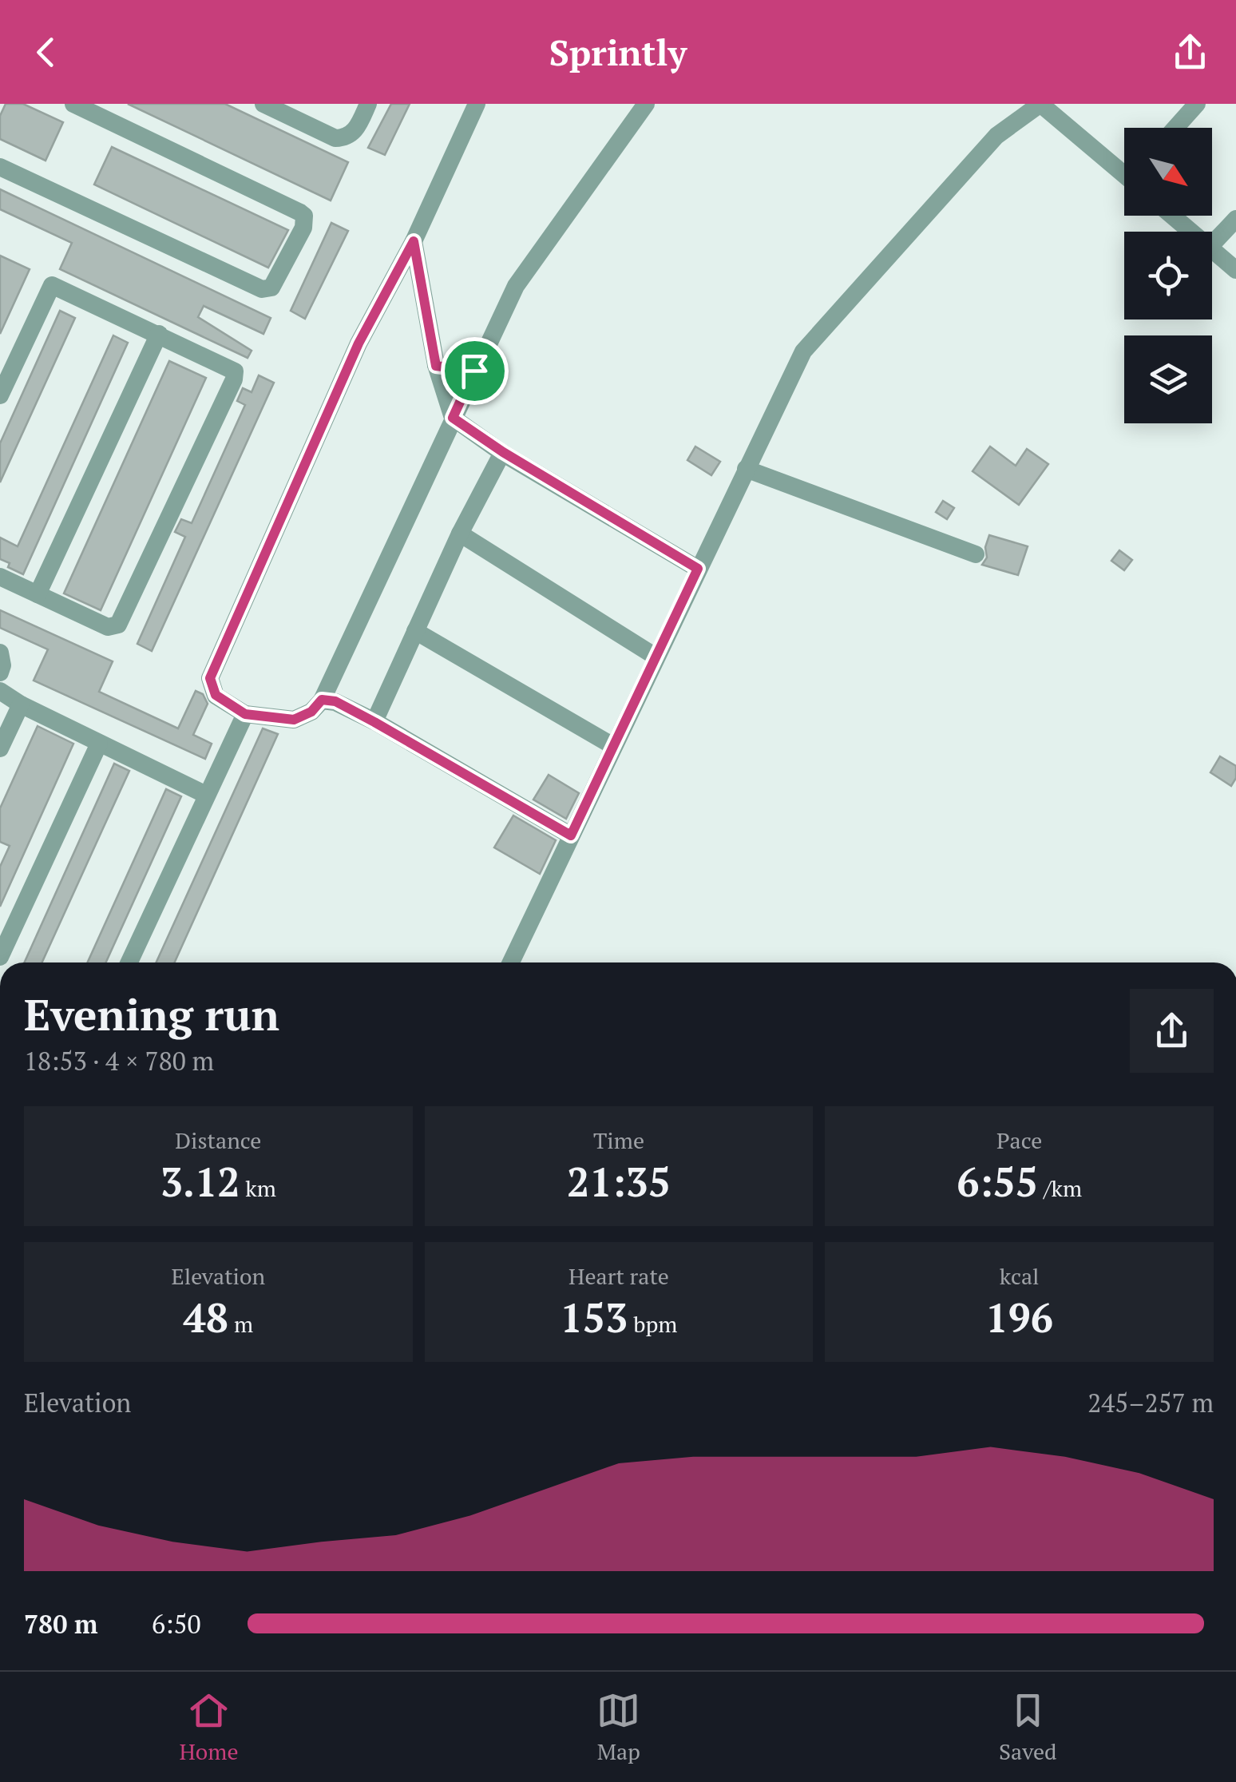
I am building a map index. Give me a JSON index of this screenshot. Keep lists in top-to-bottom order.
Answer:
{
  "north": "bottom right",
  "page": {
    "header": "Sprintly",
    "heading": ["Evening run", "18:53 · 4 × 780 m"],
    "stats": [
      ["Distance", "3.12 km"],
      ["Time", "21:35"],
      ["Pace", "6:55 /km"],
      ["Elevation", "48 m"],
      ["Heart rate", "153 bpm"],
      ["kcal", "196"]
    ],
    "chart": ["Elevation", "245–257 m"],
    "list": [
      {
        "name": "780 m",
        "note": "6:50"
      }
    ],
    "tabs": ["Home", "Map", "Saved"]
  }
}
